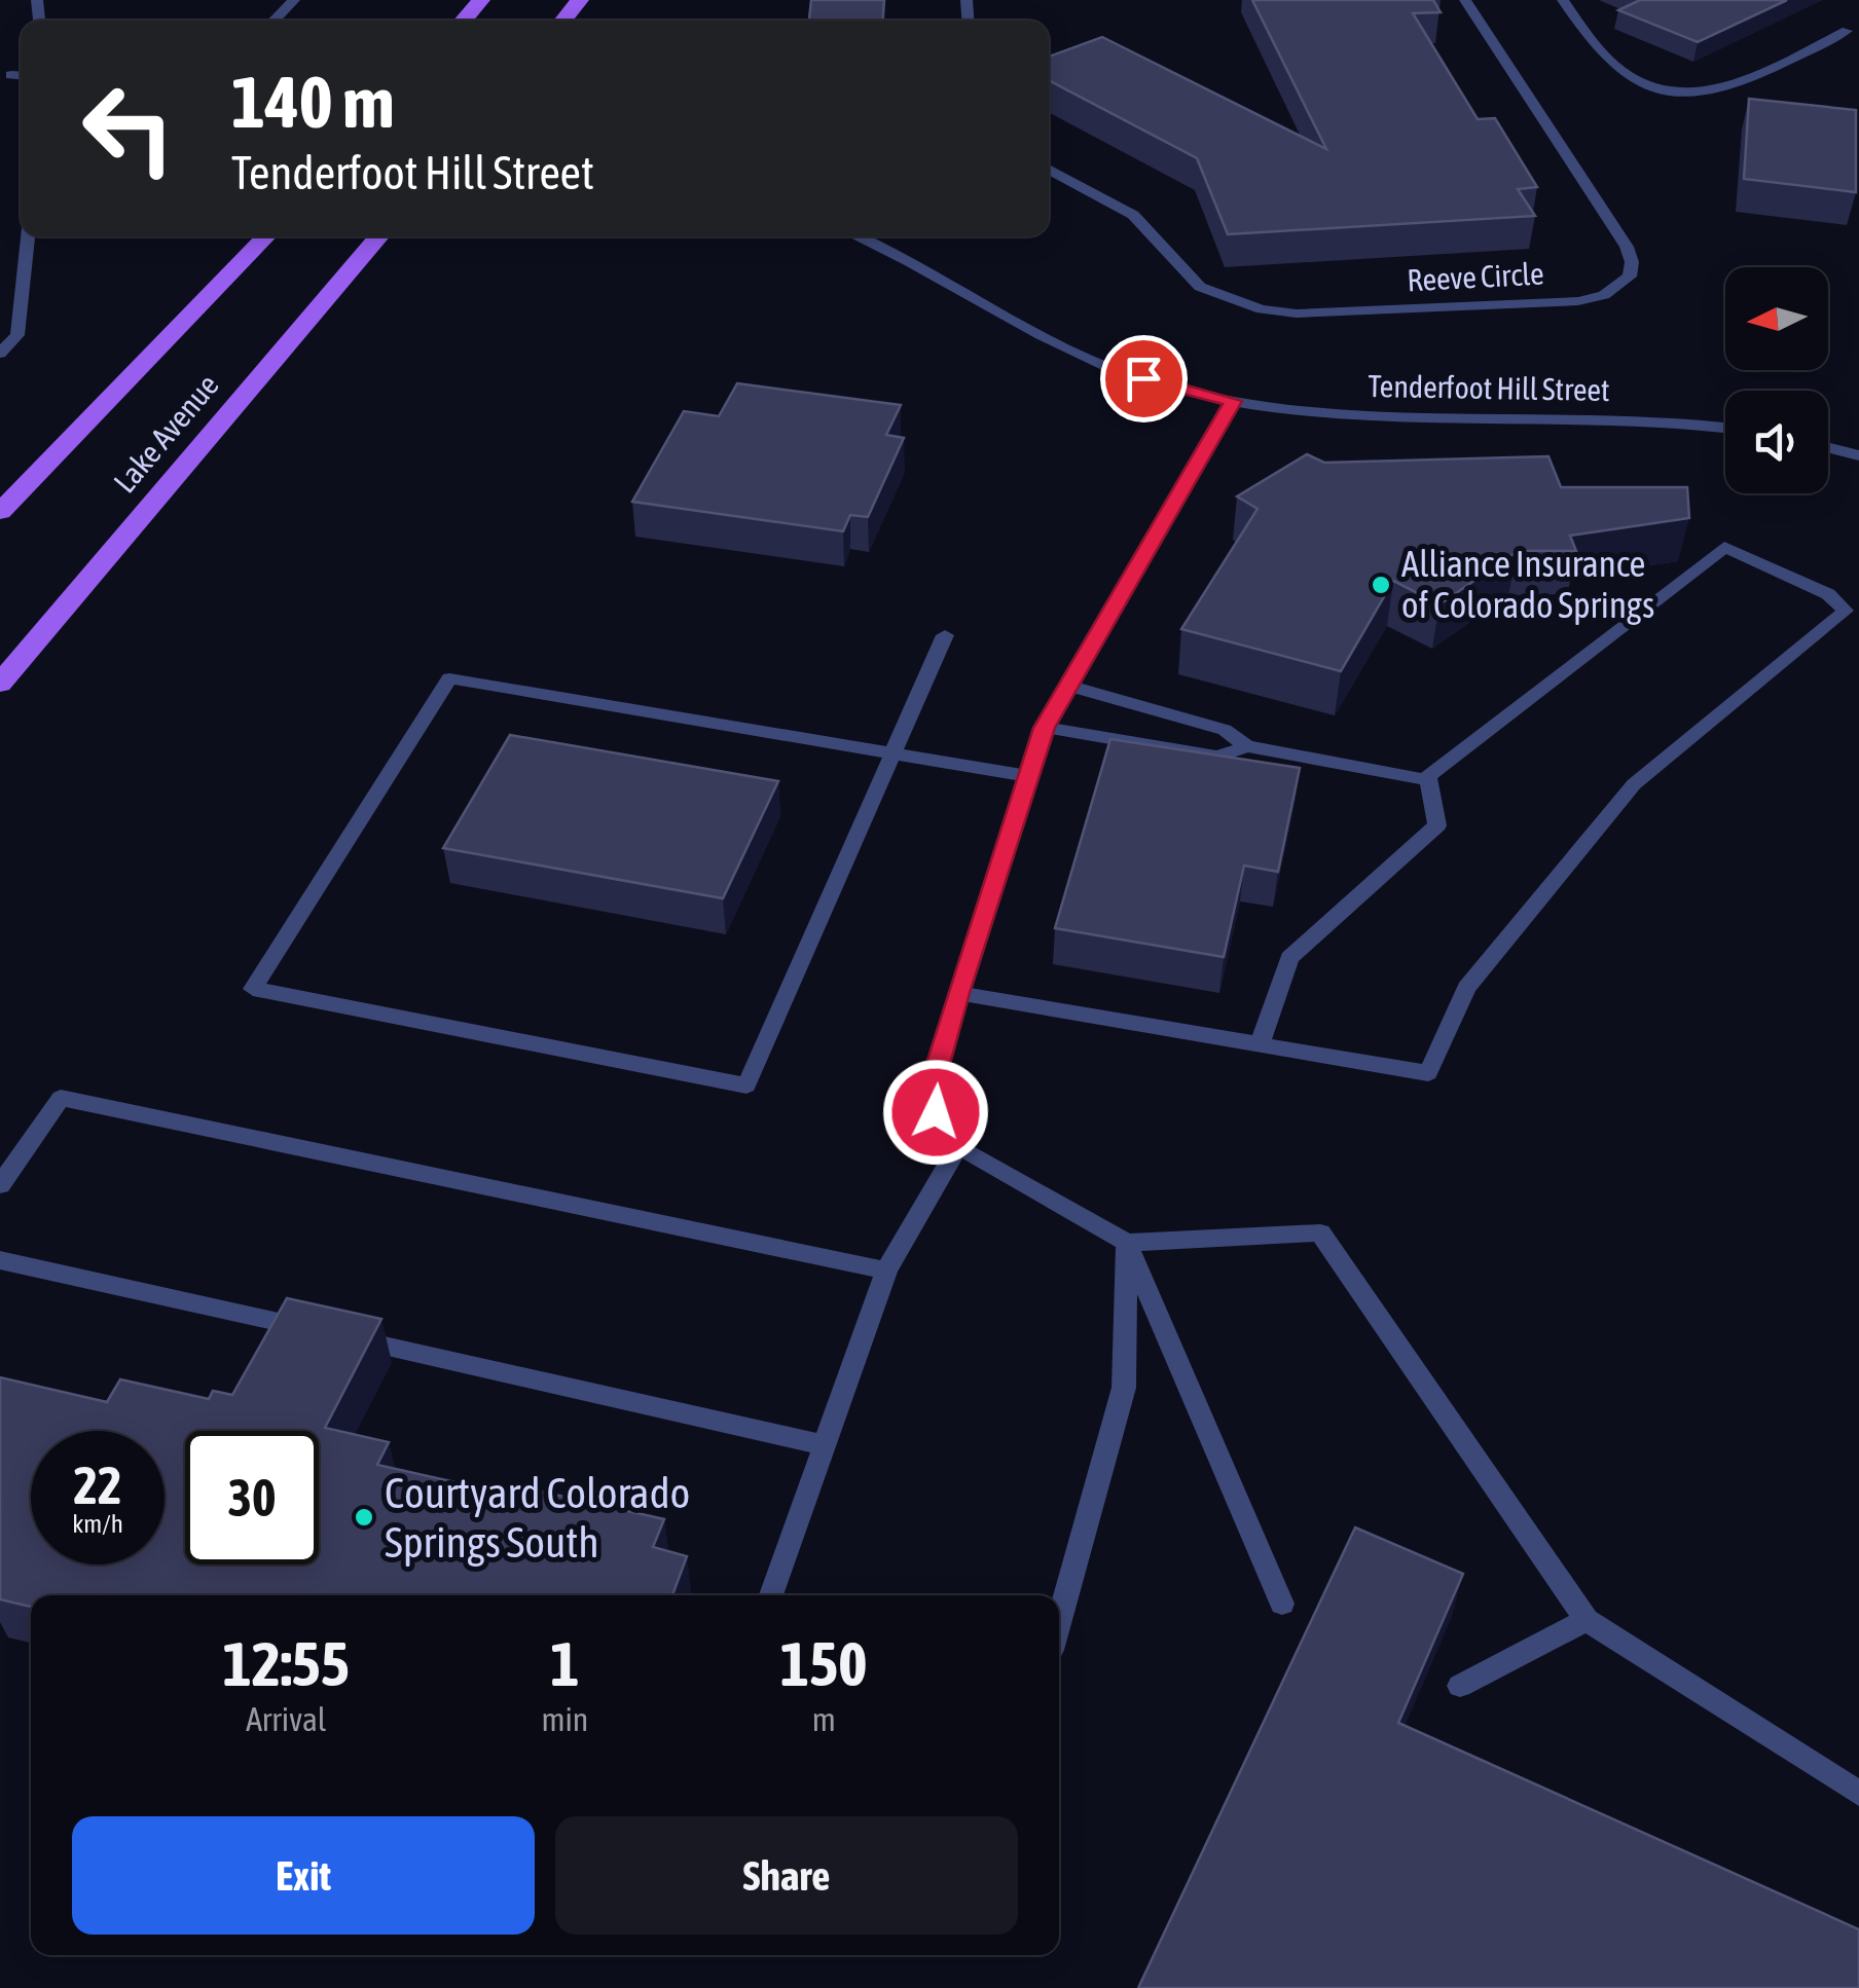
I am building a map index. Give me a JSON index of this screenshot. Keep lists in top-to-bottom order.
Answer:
{
  "streets": {
    "main road": ["Lake Avenue"],
    "street": ["Reeve Circle", "Tenderfoot Hill Street"]
  },
  "places": ["Alliance Insurance of Colorado Springs", "Courtyard Colorado Springs South"],
  "north": "left",
  "page": {
    "turn": ["140 m", "Tenderfoot Hill Street"],
    "speed": "22 km/h",
    "limit": "30",
    "eta": [
      "12:55",
      "Arrival",
      "1",
      "min",
      "150",
      "m"
    ],
    "buttons": ["Exit", "Share"]
  }
}
